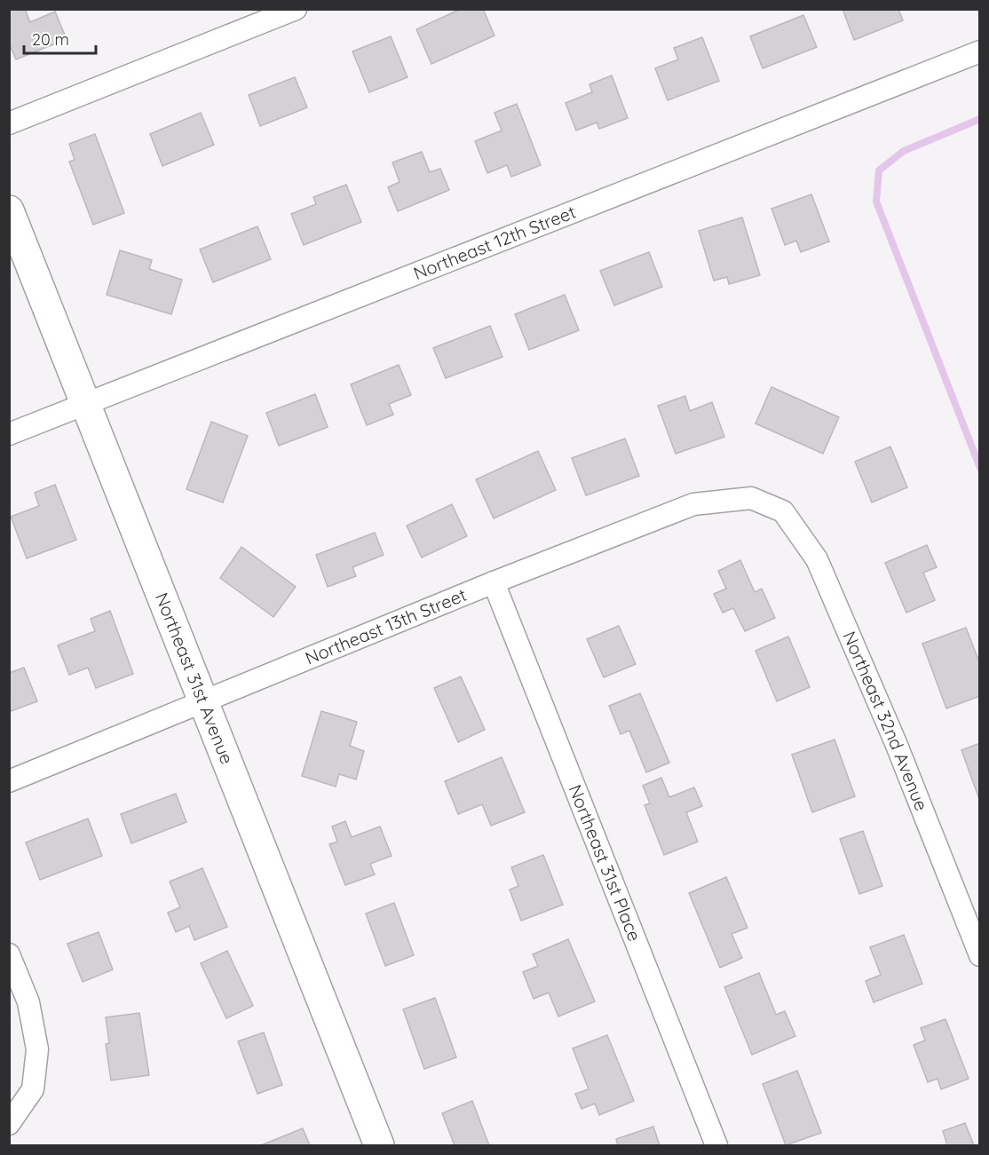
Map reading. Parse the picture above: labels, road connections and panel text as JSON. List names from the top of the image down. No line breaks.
{"streets":{"street":["Northeast 12th Street","Northeast 13th Street","Northeast 31st Avenue","Northeast 32nd Avenue","Northeast 31st Place"]},"crossings":[["Northeast 12th Street","Northeast 31st Avenue"],["Northeast 13th Street","Northeast 31st Avenue"],["Northeast 13th Street","Northeast 32nd Avenue"],["Northeast 13th Street","Northeast 31st Place"]],"scale_bar":"20 m"}
